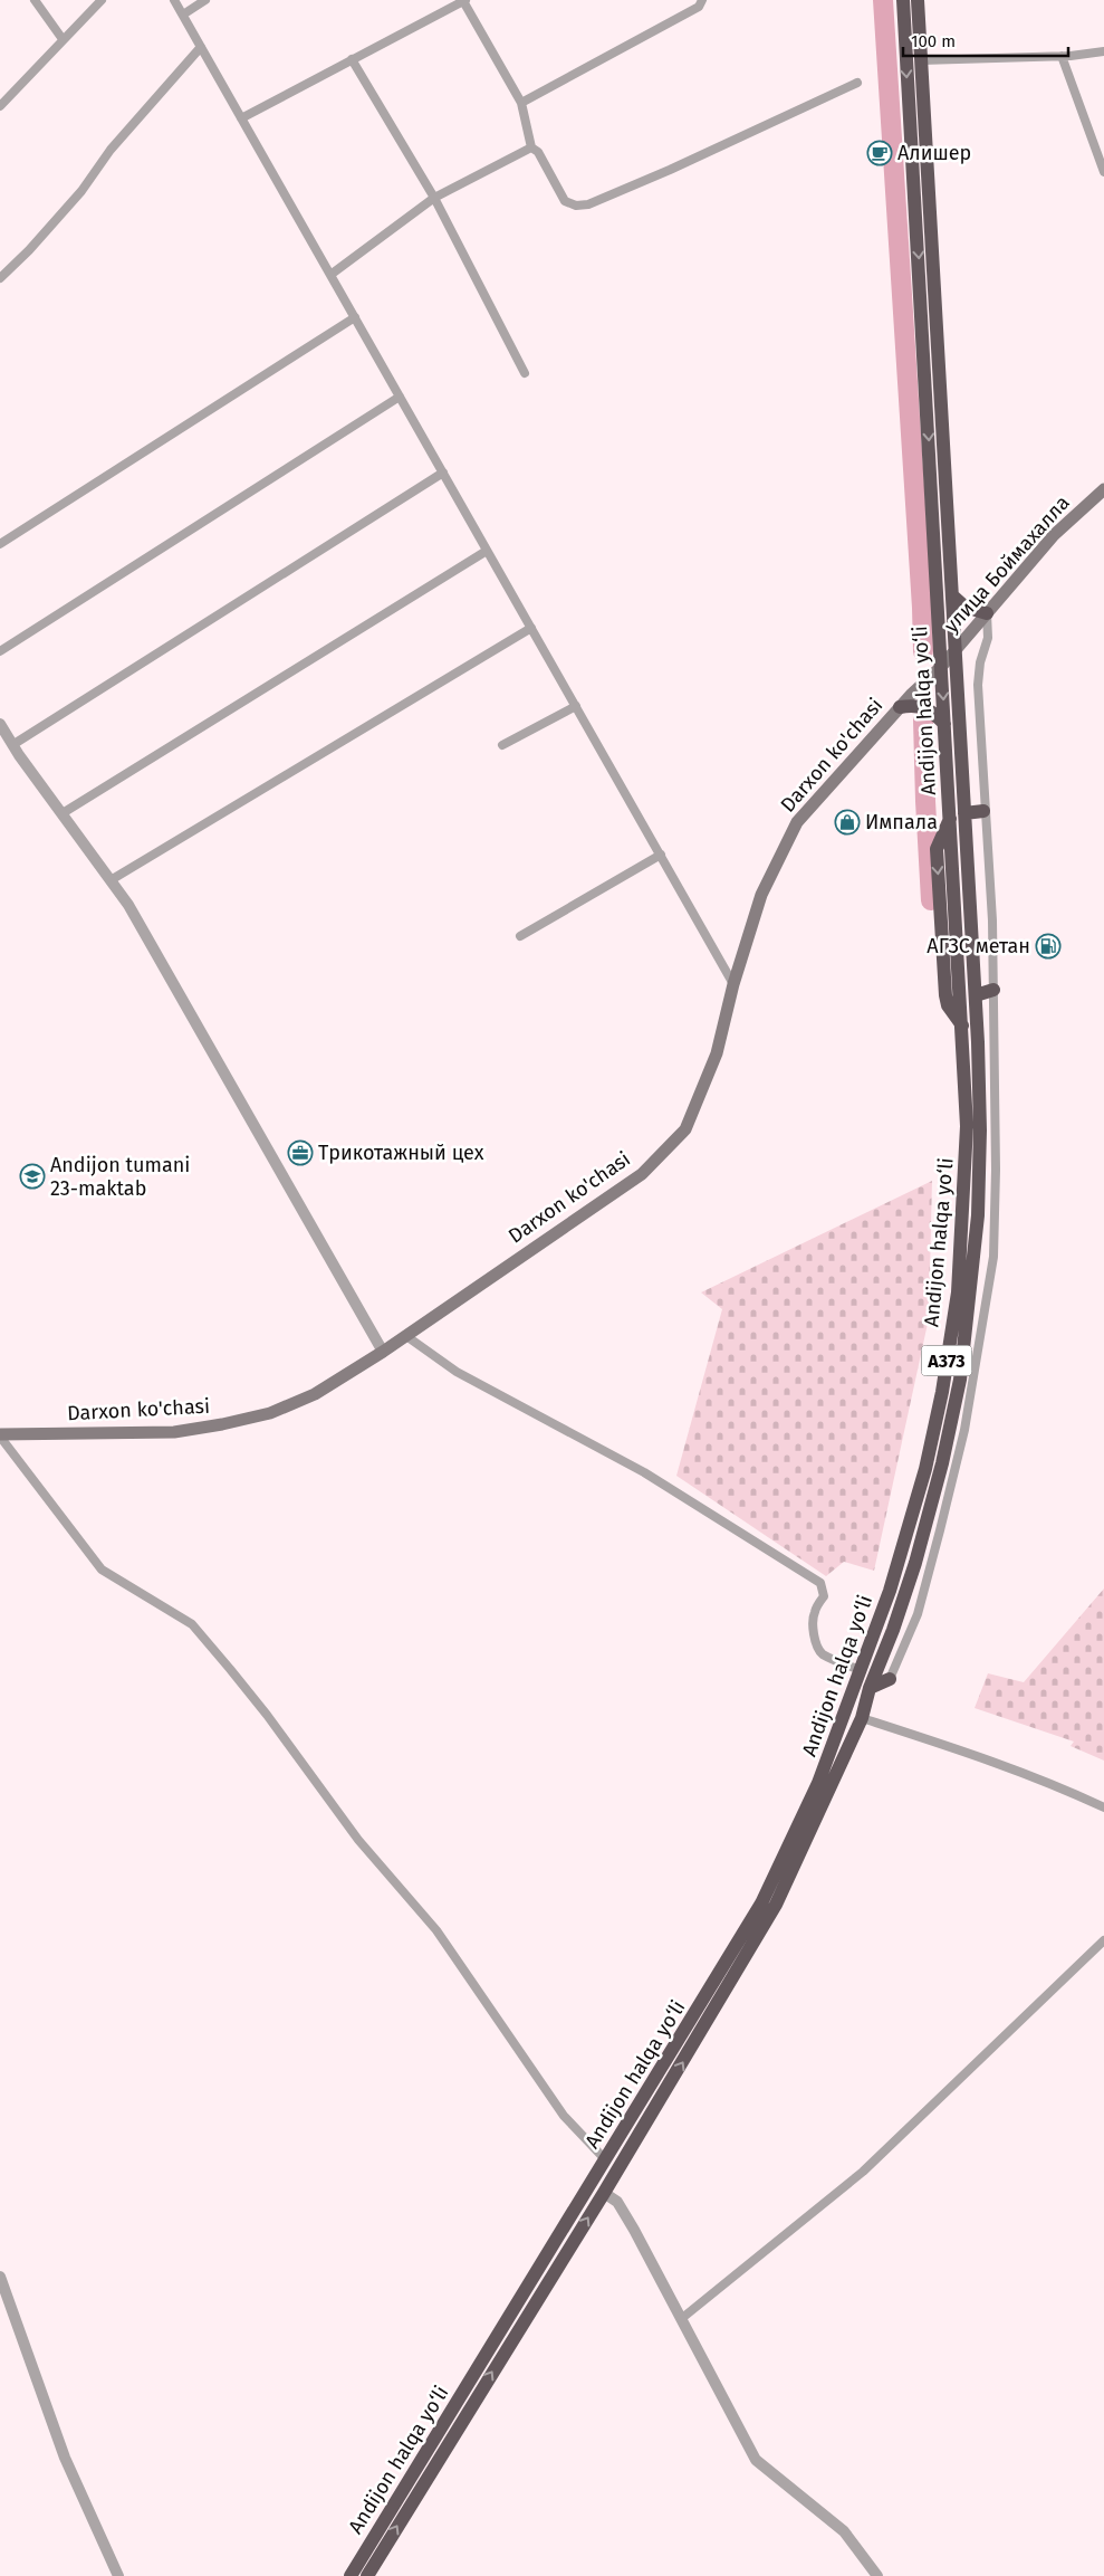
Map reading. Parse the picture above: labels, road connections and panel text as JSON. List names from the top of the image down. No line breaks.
{"streets":{"highway":["Andijon halqa yo‘li","A373"],"main road":["улица Боймахалла","Darxon ko'chasi"]},"crossings":[["улица Боймахалла","Andijon halqa yo‘li"],["улица Боймахалла","Darxon ko'chasi"],["Andijon halqa yo‘li","Darxon ko'chasi"]],"places":{"cafe":["Алишер"],"shop":["Импала"],"fuel station":["АГЗС метан"],"office":["Трикотажный цех"],"school or university":["Andijon tumani 23-maktab"]},"scale_bar":"100 m"}
